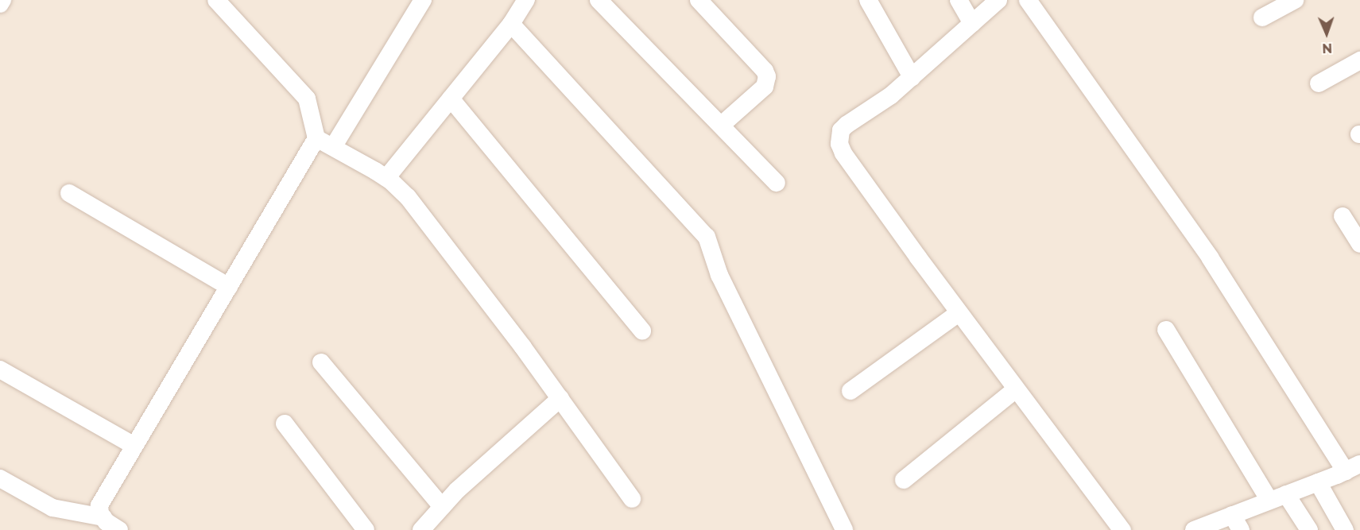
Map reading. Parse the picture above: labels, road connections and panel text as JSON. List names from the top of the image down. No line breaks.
{"north":"bottom"}
